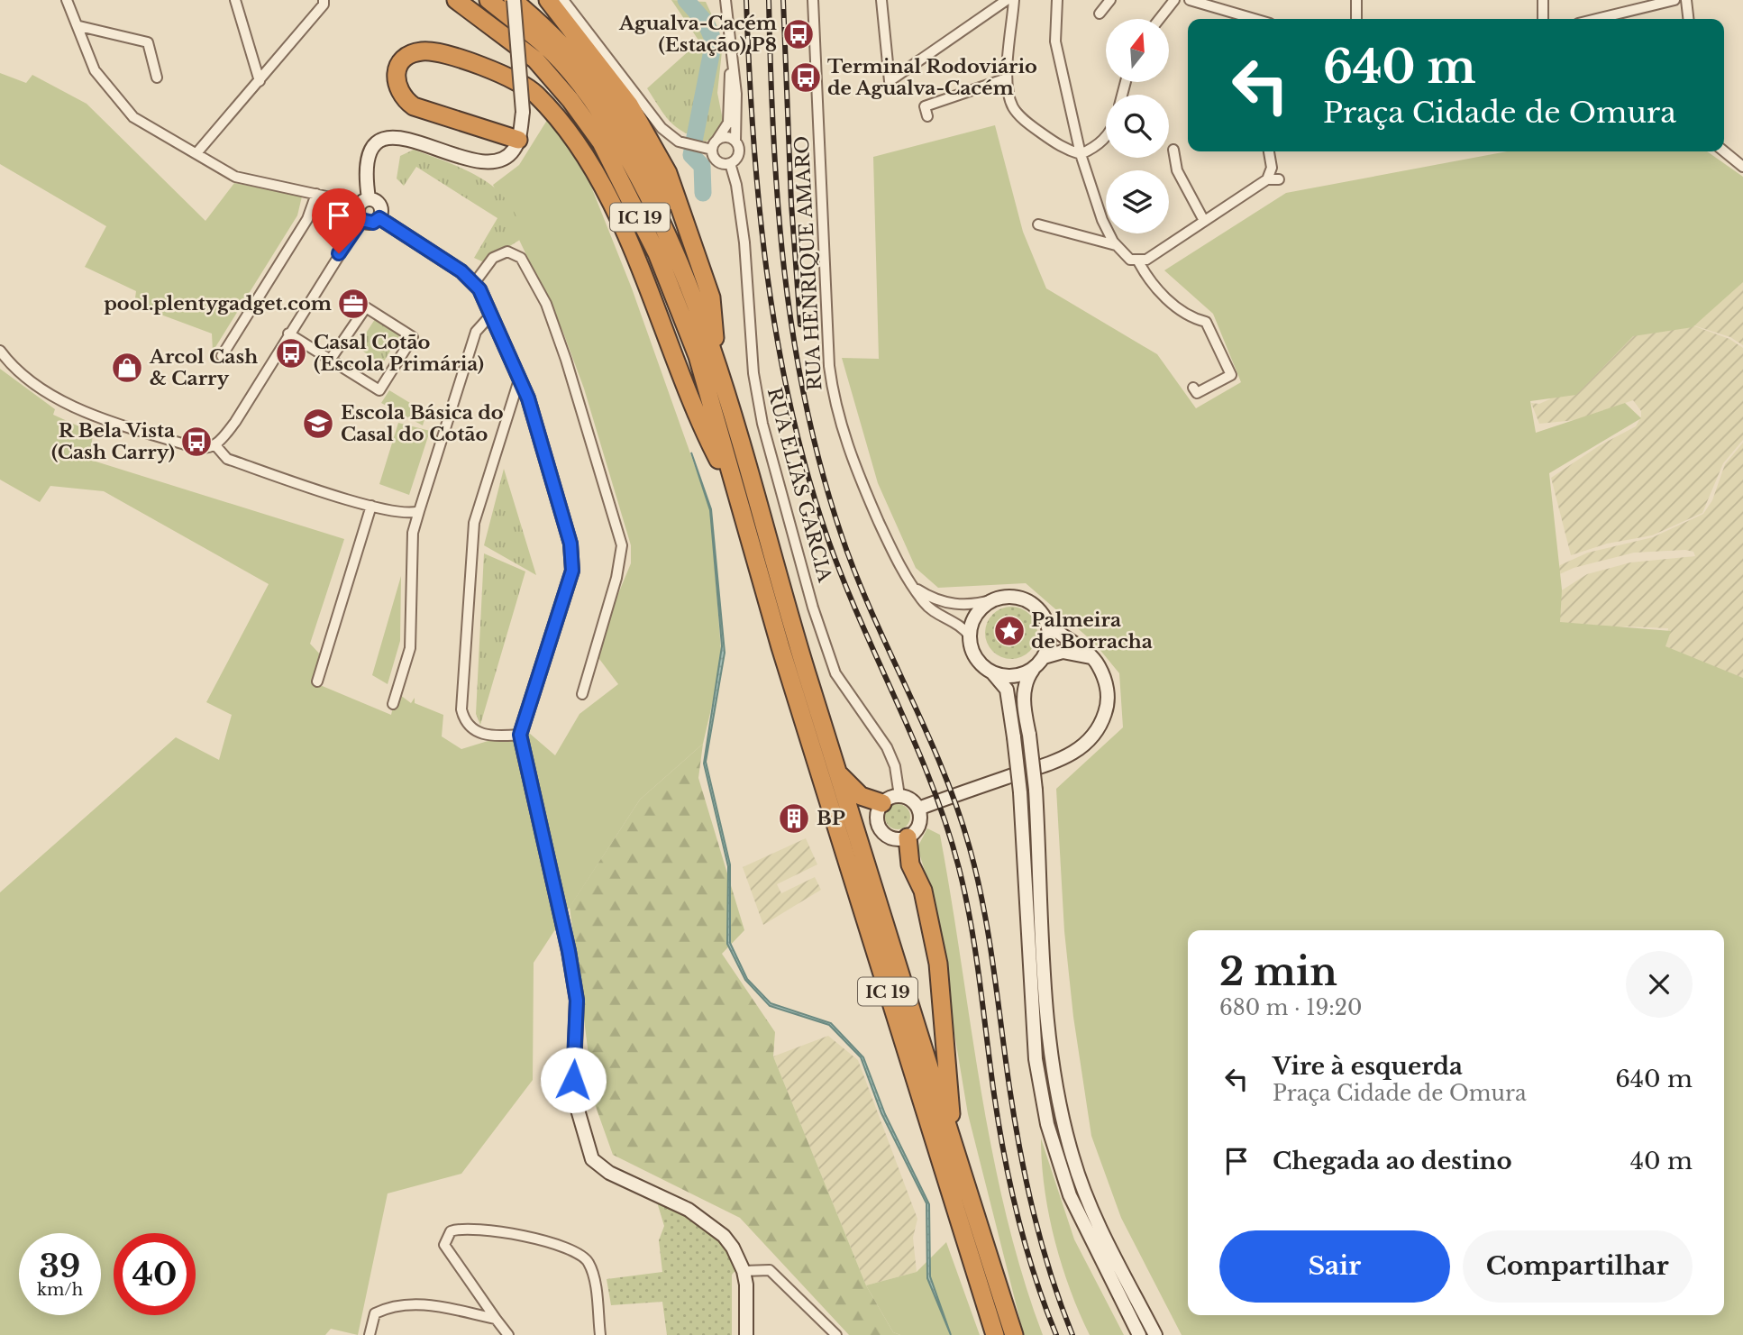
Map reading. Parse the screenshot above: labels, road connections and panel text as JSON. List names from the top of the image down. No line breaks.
{"streets":{"highway":["IC 19"],"street":["RUA HENRIQUE AMARO","RUA ELIAS GARCIA"]},"places":{"bus stop":["Agualva-Cacém (Estação) P8","Terminal Rodoviário de Agualva-Cacém","Casal Cotão (Escola Primária)","R Bela Vista (Cash Carry)"],"office":["pool.plentygadget.com"],"shop":["Arcol Cash & Carry"],"school or university":["Escola Básica do Casal do Cotão"],"place":["Palmeira de Borracha"],"building":["BP"]},"north":"top","page":{"turn":["640 m","Praça Cidade de Omura"],"heading":["2 min","680 m · 19:20"],"list":[{"name":"Vire à esquerda","note":"Praça Cidade de Omura","value":"640 m"},{"name":"Chegada ao destino","value":"40 m"}],"buttons":["Sair","Compartilhar"],"speed":"39 km/h","limit":"40"}}
